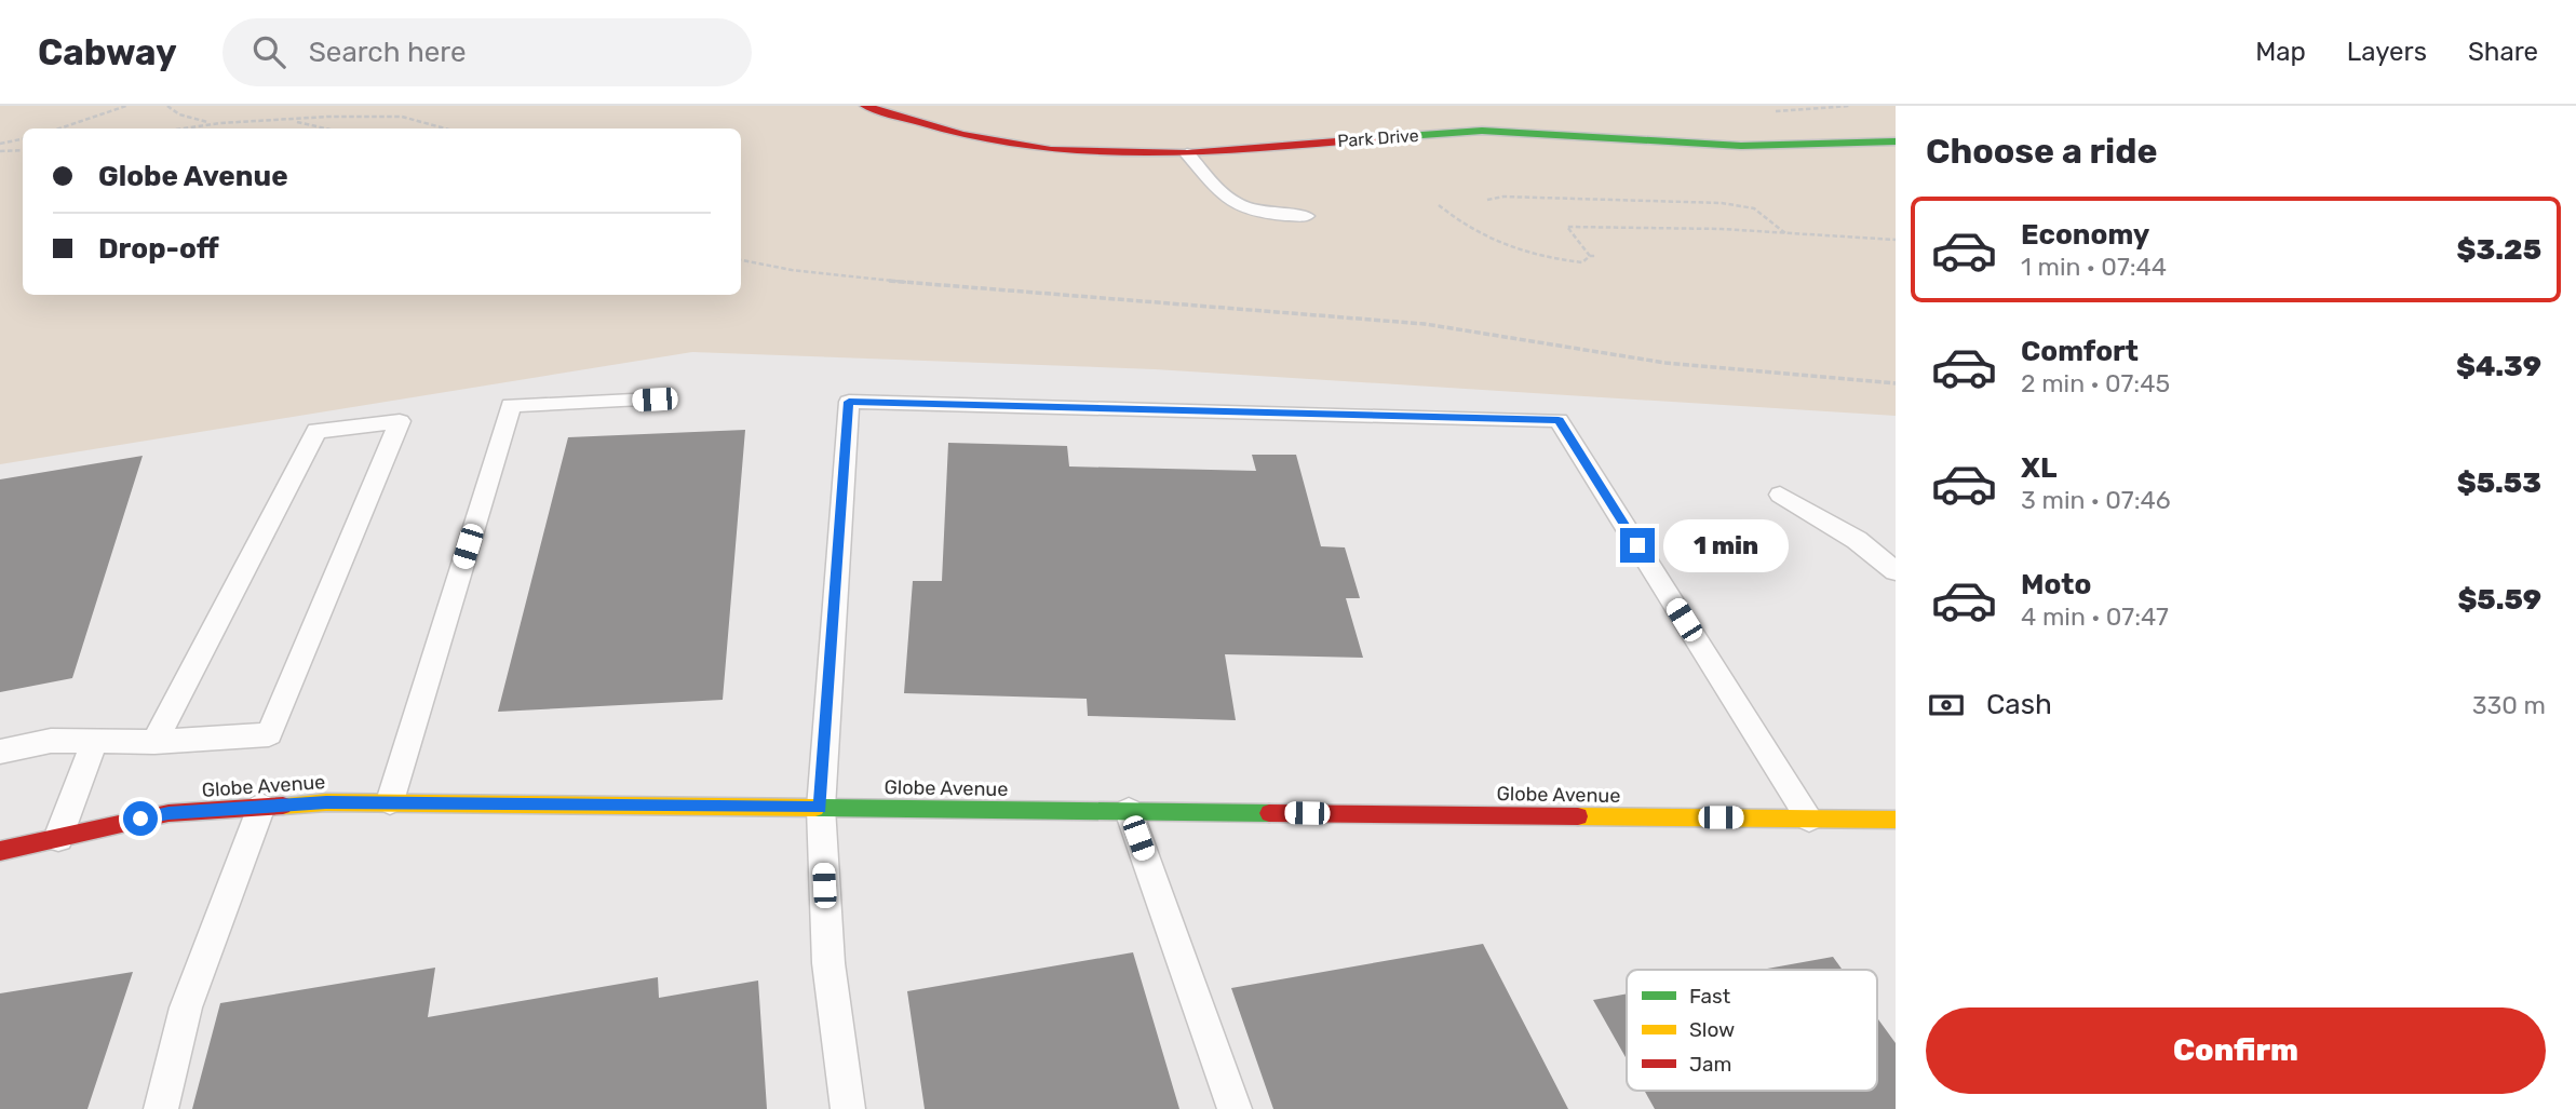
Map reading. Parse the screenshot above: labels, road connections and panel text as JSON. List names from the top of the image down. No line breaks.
{"streets":{"street":["Park Drive","Globe Avenue"]},"legend":["Fast","Slow","Jam"],"page":{"header":"Cabway","search":"Search here","nav":["Map","Layers","Share"],"heading":"Choose a ride","banner":["Globe Avenue","Drop-off"],"list":[{"name":"Economy","note":"1 min · 07:44","value":"$3.25"},{"name":"Comfort","note":"2 min · 07:45","value":"$4.39"},{"name":"XL","note":"3 min · 07:46","value":"$5.53"},{"name":"Moto","note":"4 min · 07:47","value":"$5.59"}],"bubble":"1 min","pay":["Cash","330 m"],"buttons":"Confirm"}}
